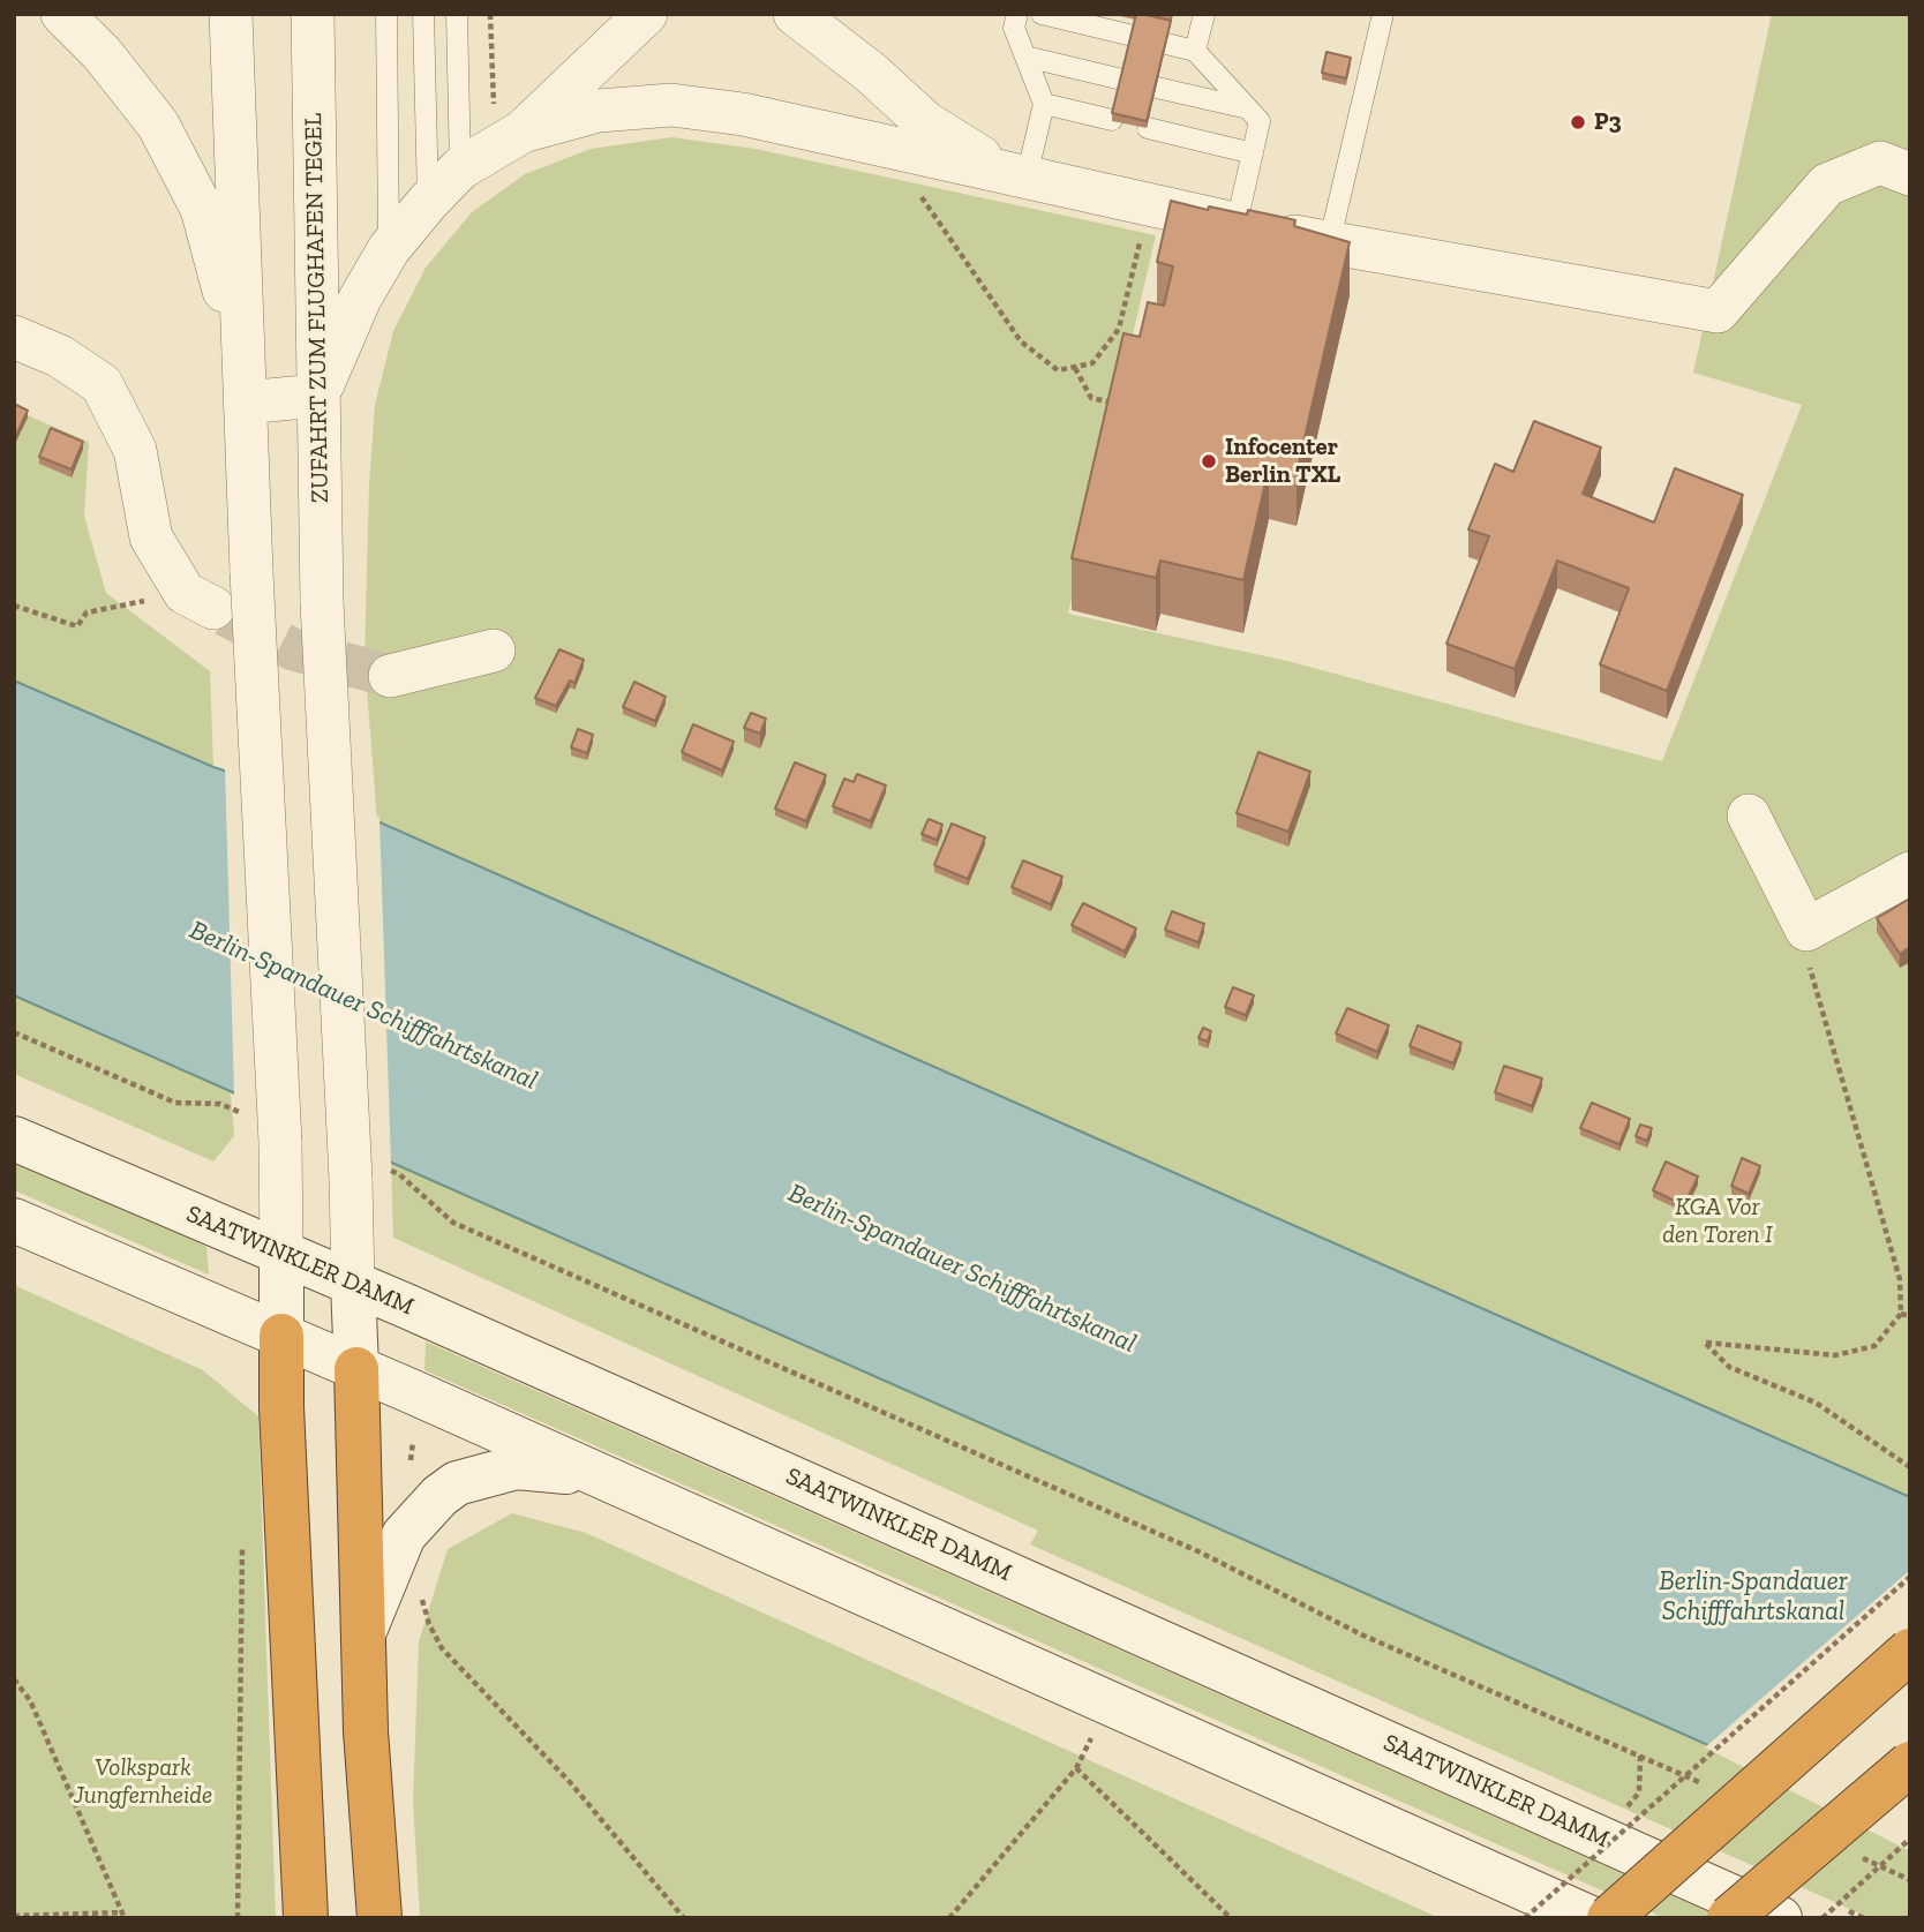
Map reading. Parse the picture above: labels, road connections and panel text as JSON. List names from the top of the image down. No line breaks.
{"streets":{"main road":["SAATWINKLER DAMM"],"street":["ZUFAHRT ZUM FLUGHAFEN TEGEL"]},"crossings":[["ZUFAHRT ZUM FLUGHAFEN TEGEL","SAATWINKLER DAMM"]],"water":["Berlin-Spandauer Schifffahrtskanal"],"parks":["KGA Vor den Toren I","Volkspark Jungfernheide"],"places":["P3","Infocenter Berlin TXL"]}
